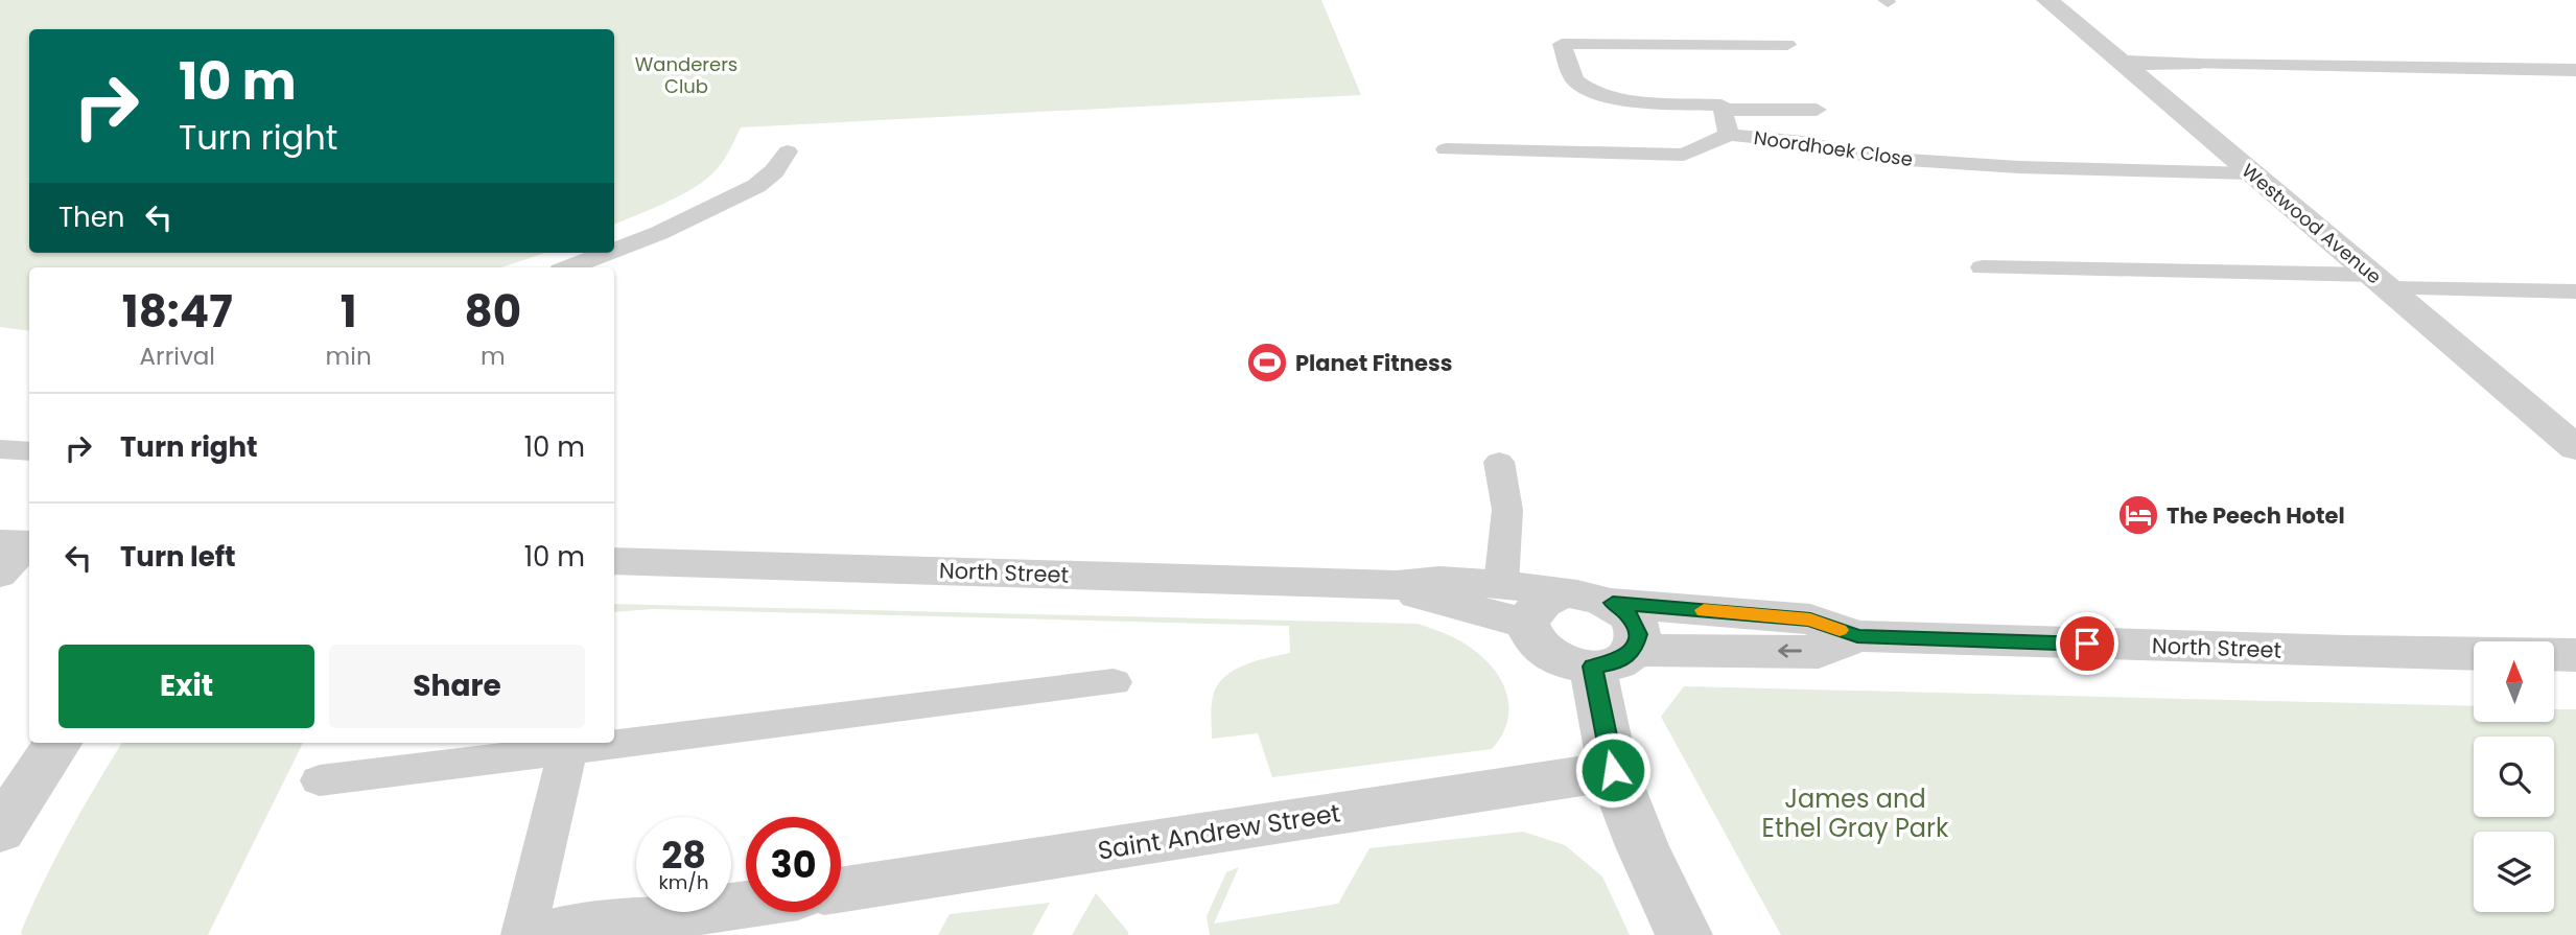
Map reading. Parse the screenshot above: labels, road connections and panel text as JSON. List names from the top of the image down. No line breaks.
{"streets":{"street":["Westwood Avenue","North Street","Saint Andrew Street"],"lane":["Noordhoek Close"]},"crossings":[["Noordhoek Close","Westwood Avenue"]],"parks":["Wanderers Club","James and Ethel Gray Park"],"places":{"sports":["Planet Fitness"],"hotel":["The Peech Hotel"]},"north":"top","page":{"turn":["10 m","Turn right"],"then":"Then","eta":["18:47","Arrival","1","min","80","m"],"list":[{"name":"Turn right","value":"10 m"},{"name":"Turn left","value":"10 m"}],"buttons":["Exit","Share"],"speed":"28 km/h","limit":"30"}}
